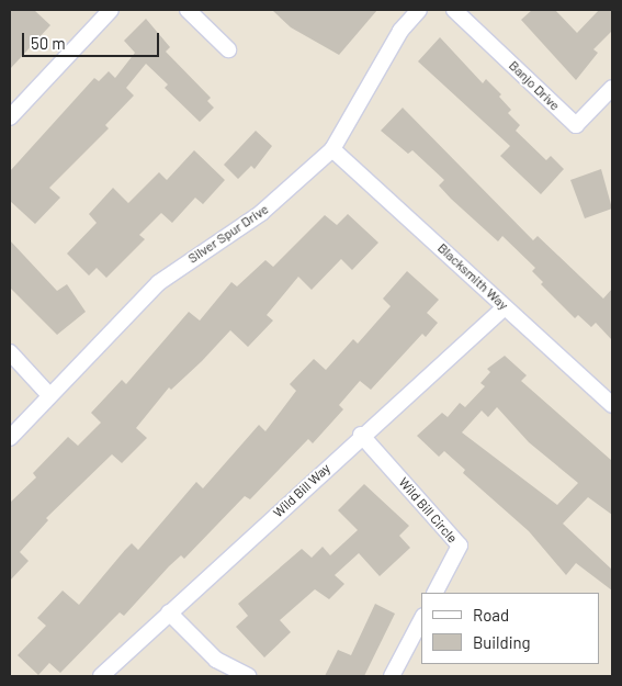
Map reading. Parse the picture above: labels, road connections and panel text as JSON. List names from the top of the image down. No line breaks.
{"streets":{"street":["Banjo Drive","Silver Spur Drive","Blacksmith Way","Wild Bill Way","Wild Bill Circle"]},"crossings":[["Silver Spur Drive","Blacksmith Way"],["Blacksmith Way","Wild Bill Way"],["Wild Bill Way","Wild Bill Circle"]],"legend":["Road","Building"],"scale_bar":"50 m"}
